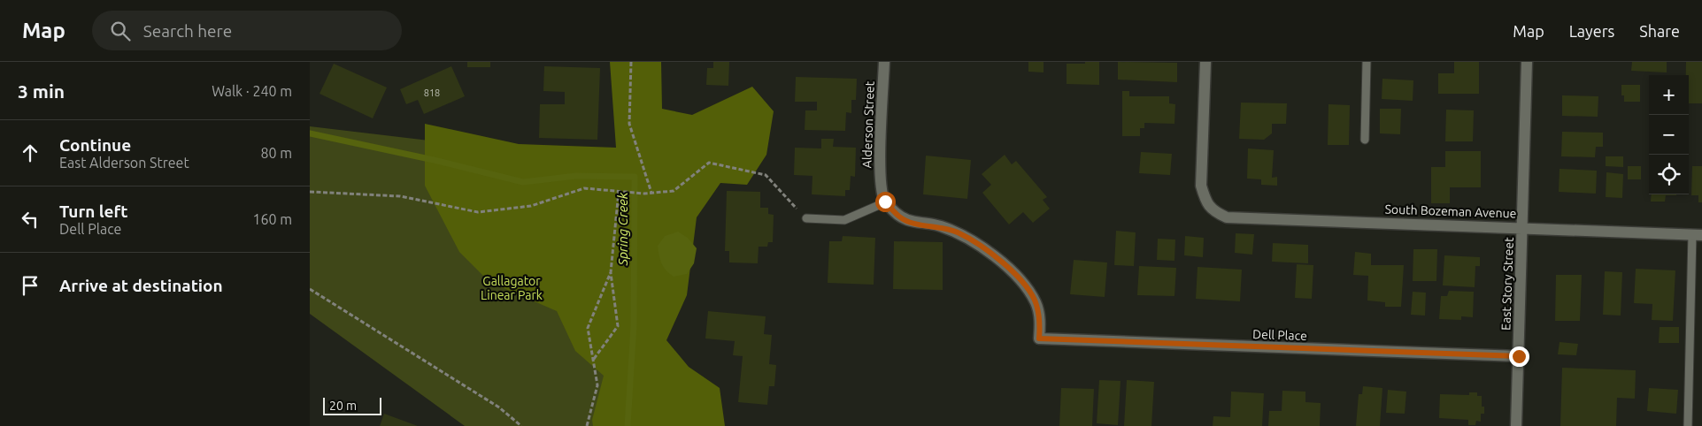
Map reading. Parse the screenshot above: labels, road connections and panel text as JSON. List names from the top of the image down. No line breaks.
{"streets":{"street":["Alderson Street","South Bozeman Avenue","East Story Street","Dell Place"]},"crossings":[["Alderson Street","Dell Place"],["South Bozeman Avenue","East Story Street"],["East Story Street","Dell Place"]],"water":["Spring Creek"],"parks":["Gallagator Linear Park"],"house_numbers":["818"],"scale_bar":"20 m","page":{"header":"Map","search":"Search here","nav":["Map","Layers","Share"],"heading":["3 min","Walk · 240 m"],"map_buttons":["+","−"],"list":[["Continue","East Alderson Street","80 m"],["Turn left","Dell Place","160 m"],"Arrive at destination"],"scale":"20 m"}}
